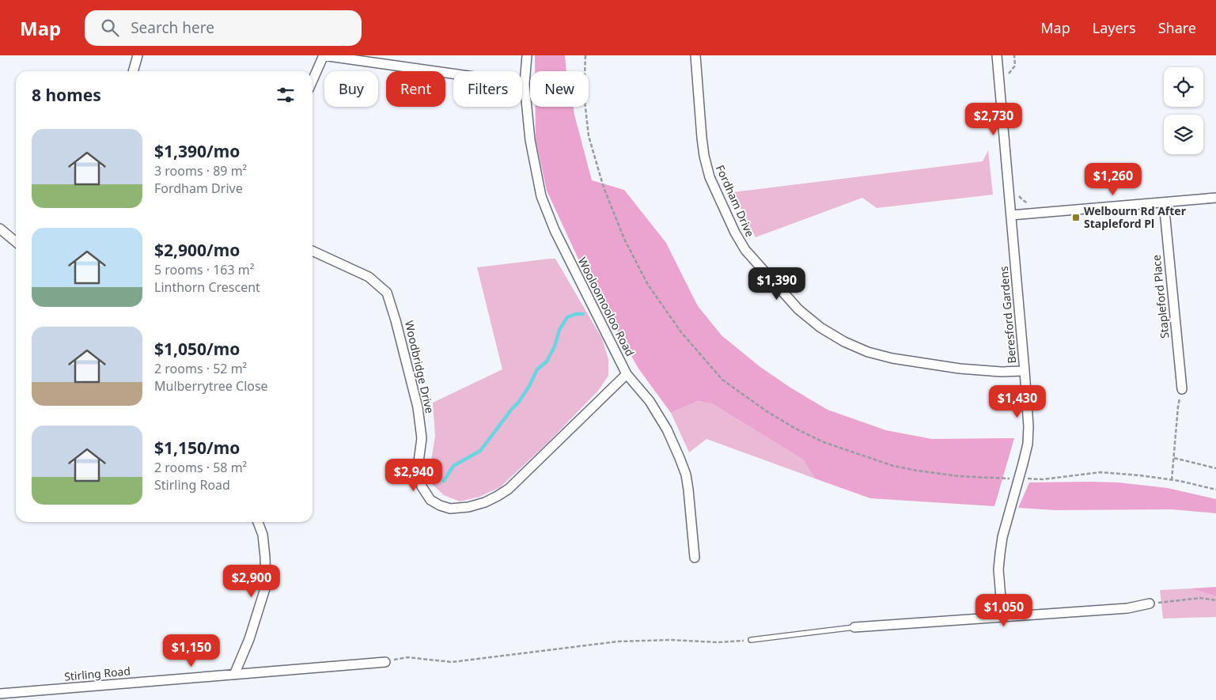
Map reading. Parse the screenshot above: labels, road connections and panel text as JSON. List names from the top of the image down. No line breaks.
{"streets":{"street":["Fordham Drive","Stapleford Place","Wooloomooloo Road","Beresford Gardens","Woodbridge Drive","Stirling Road"]},"crossings":[["Fordham Drive","Beresford Gardens"],["Wooloomooloo Road","Woodbridge Drive"]],"places":{"transit":["Welbourn Rd After Stapleford Pl"]},"page":{"header":"Map","search":"Search here","nav":["Map","Layers","Share"],"chip":["Buy","Rent","Filters","New"],"heading":"8 homes","price":["$2,730","$1,260","$1,390","$1,430","$2,940","$2,900","$1,050","$1,150"],"list":[{"name":"$1,390/mo","note":"3 rooms · 89 m² · Fordham Drive"},{"name":"$2,900/mo","note":"5 rooms · 163 m² · Linthorn Crescent"},{"name":"$1,050/mo","note":"2 rooms · 52 m² · Mulberrytree Close"},{"name":"$1,150/mo","note":"2 rooms · 58 m² · Stirling Road"}]}}
